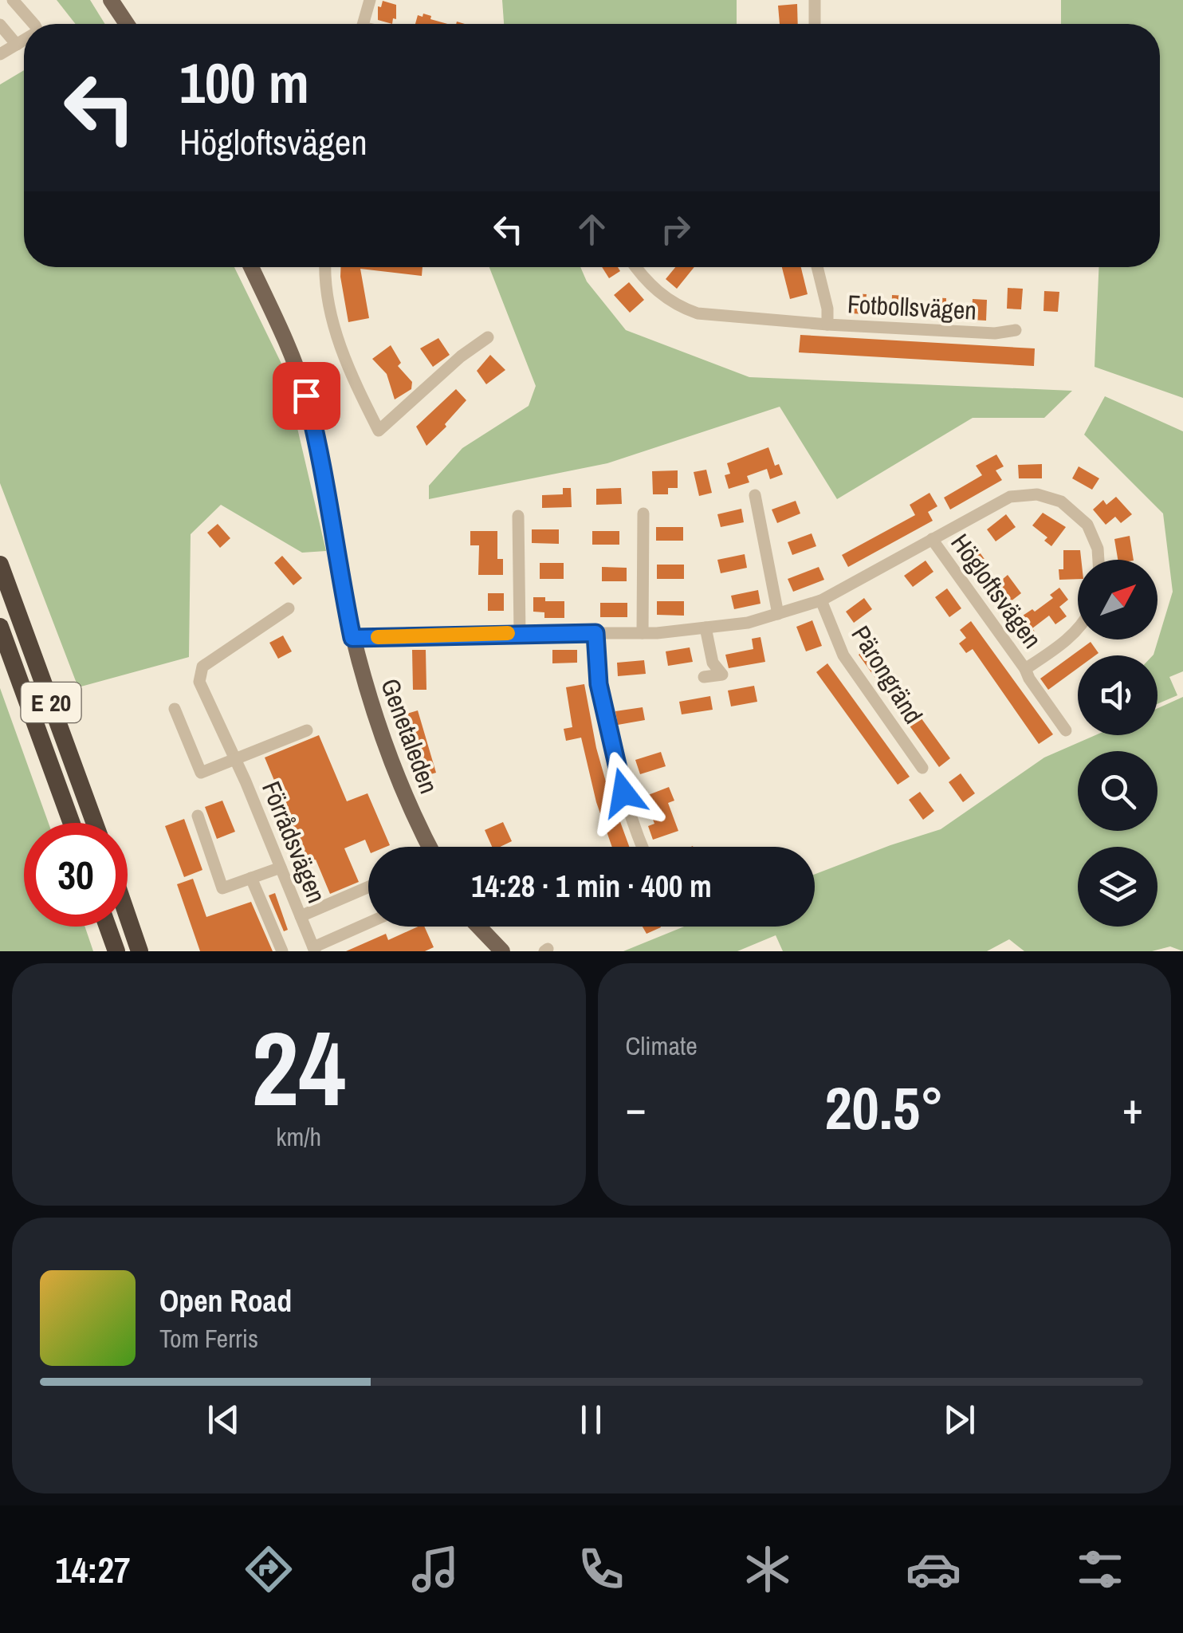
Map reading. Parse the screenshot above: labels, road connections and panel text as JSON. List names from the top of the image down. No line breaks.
{"streets":{"highway":["E 20"],"main road":["Genetaleden"],"street":["Fotbollsvägen","Högloftsvägen","Pärongränd","Förrådsvägen"]},"crossings":[["Högloftsvägen","Pärongränd"],["Högloftsvägen","Genetaleden"]],"north":"top right","page":{"turn":["100 m","Högloftsvägen"],"limit":"30","trip":"14:28 · 1 min · 400 m","tile":[["24","km/h"],"Climate"],"heat":["−","20.5°","+"],"song":["Open Road","Tom Ferris"],"tabs":"14:27"}}
